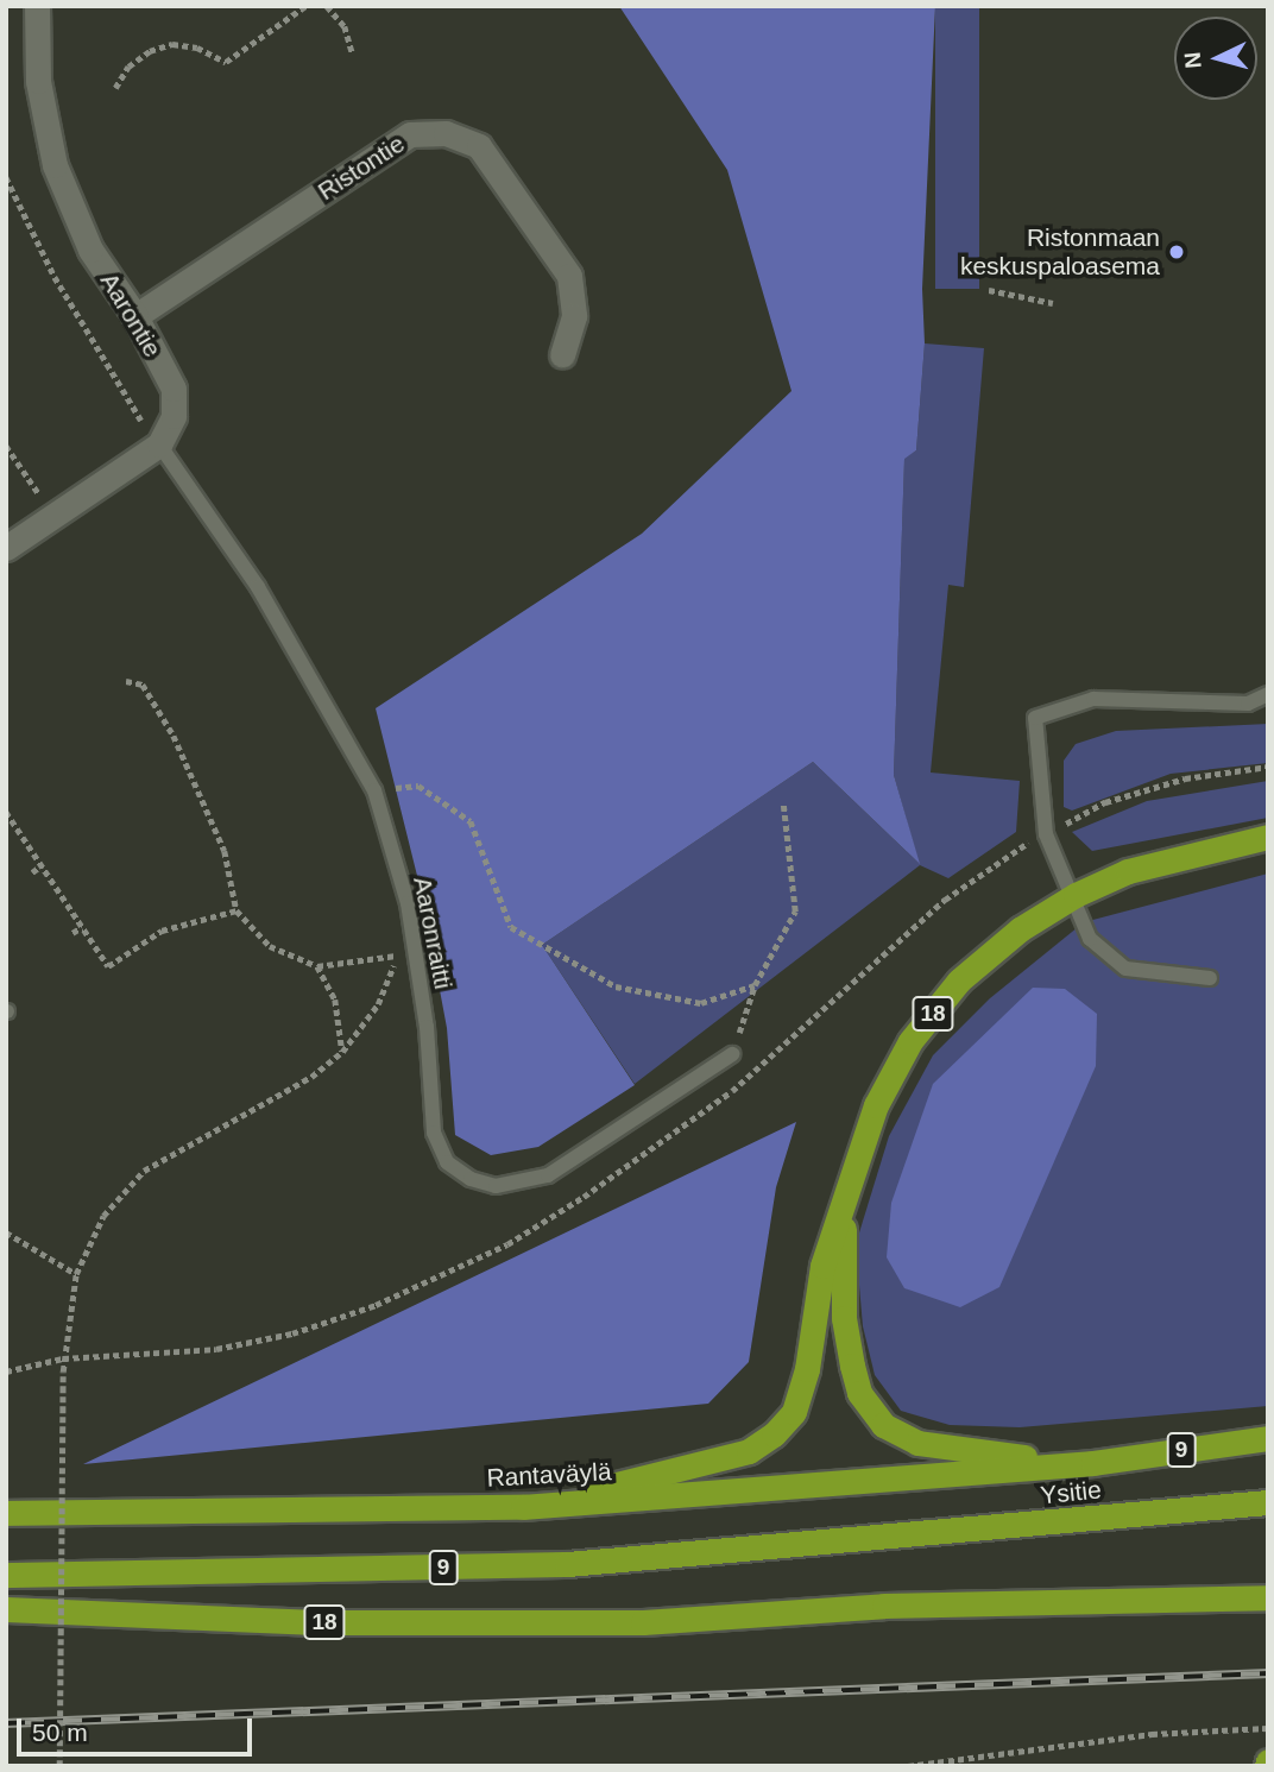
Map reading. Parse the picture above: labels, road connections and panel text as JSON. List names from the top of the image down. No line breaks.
{"streets":{"highway":["18","9","Rantaväylä","Ysitie"],"street":["Ristontie","Aarontie"],"lane":["Aaronraitti"]},"crossings":[["Ristontie","Aarontie"],["Aarontie","Aaronraitti"],["18","Rantaväylä"],["Rantaväylä","Ysitie"]],"places":["Ristonmaan keskuspaloasema"],"scale_bar":"50 m","north":"left"}
